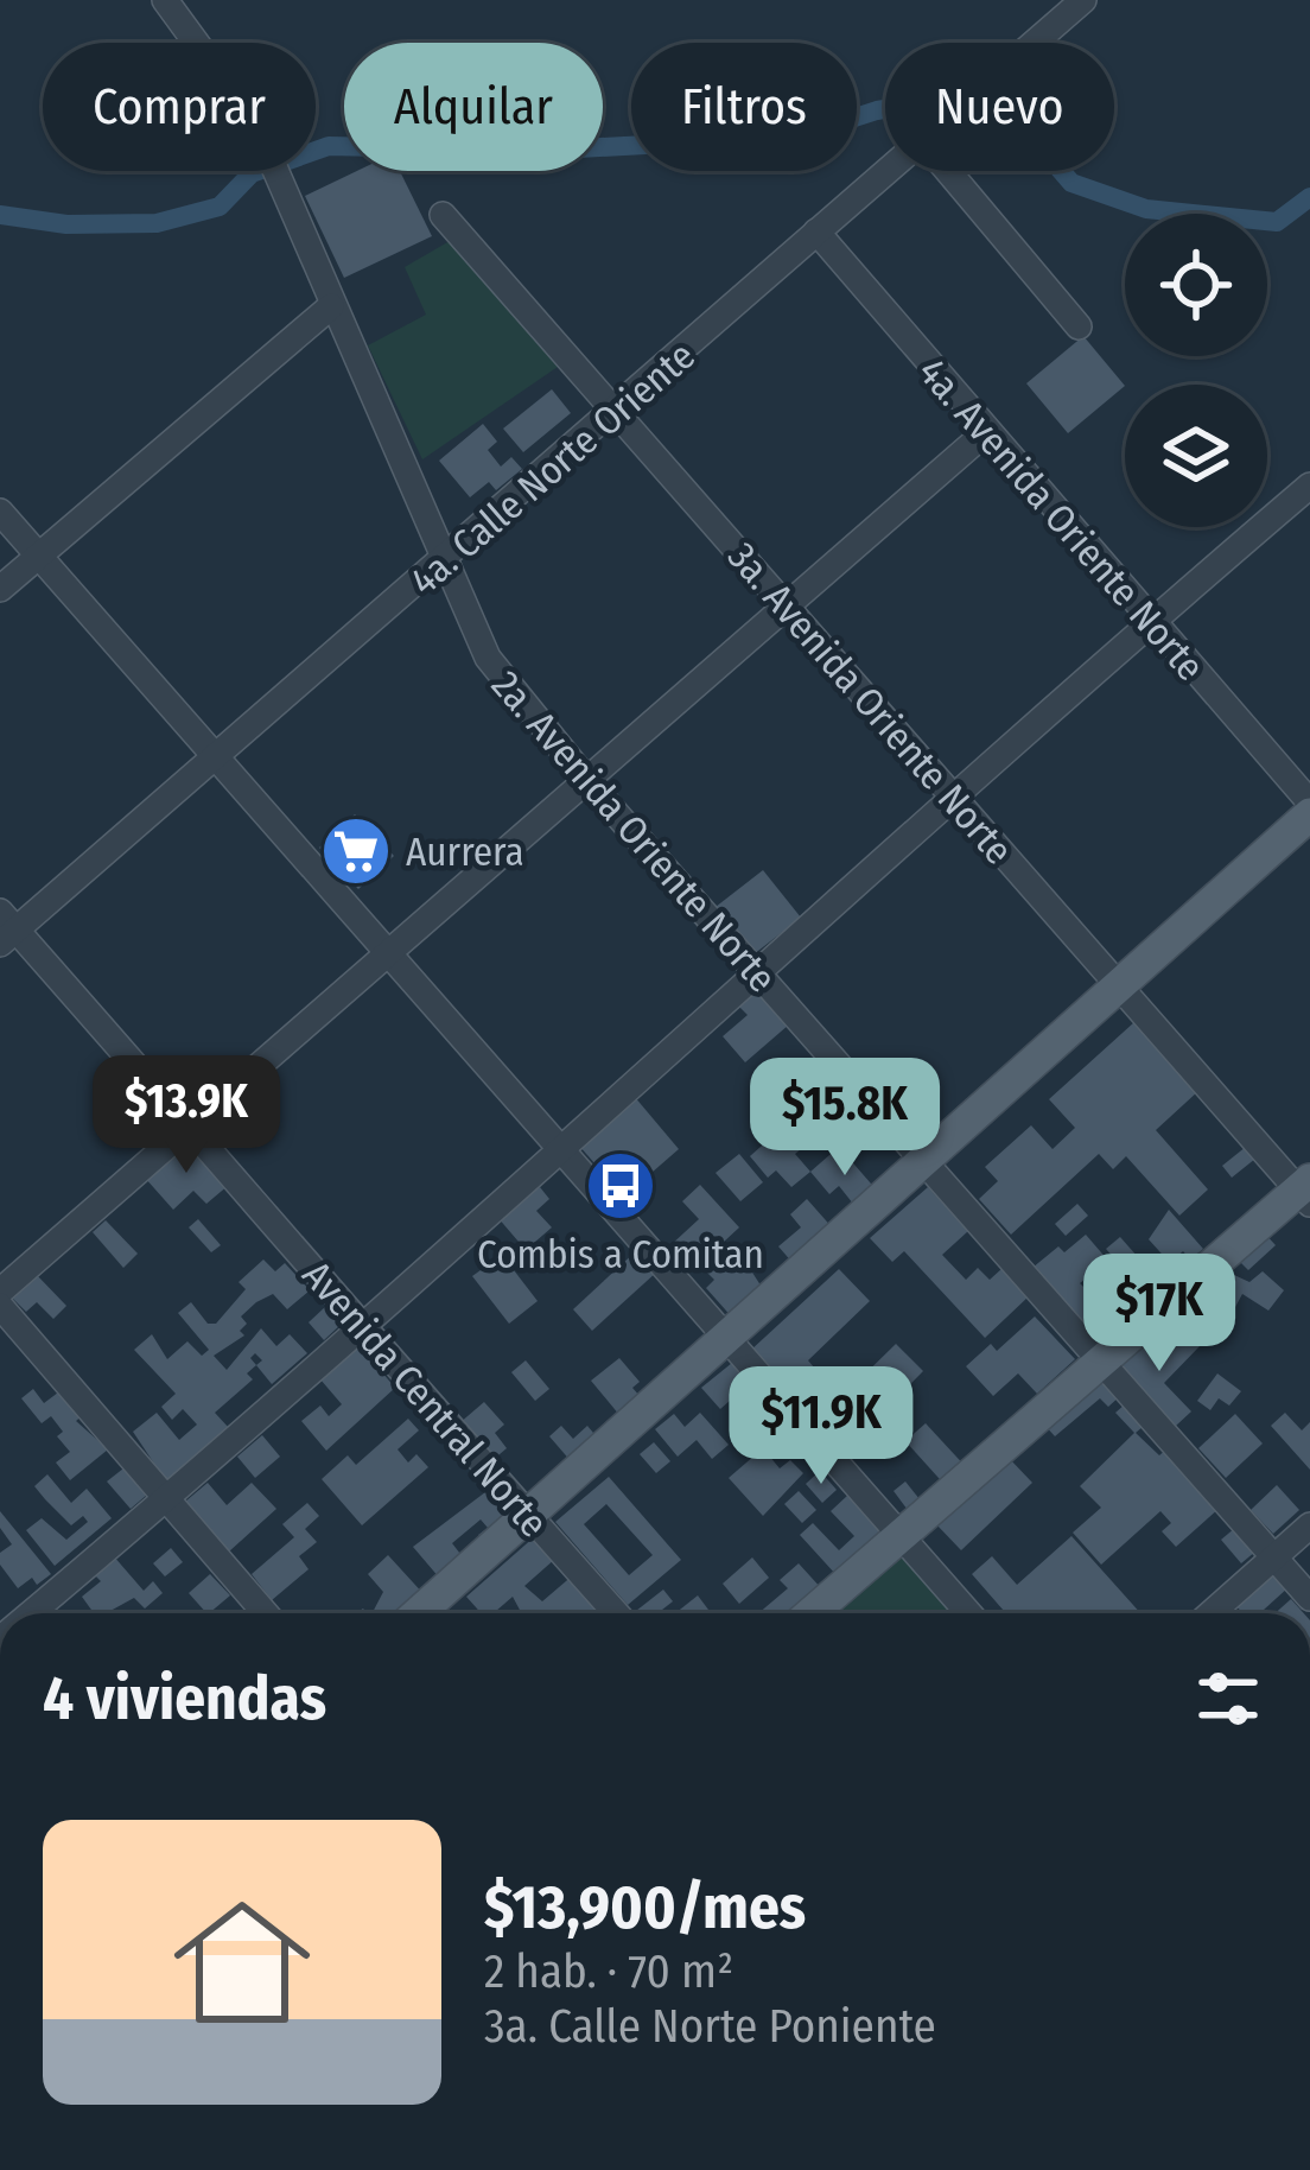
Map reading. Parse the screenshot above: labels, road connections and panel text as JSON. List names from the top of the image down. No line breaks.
{"streets":{"street":["4a. Calle Norte Oriente","4a. Avenida Oriente Norte","3a. Avenida Oriente Norte","2a. Avenida Oriente Norte","Avenida Central Norte"]},"crossings":[["4a. Calle Norte Oriente","4a. Avenida Oriente Norte"],["4a. Calle Norte Oriente","3a. Avenida Oriente Norte"],["4a. Calle Norte Oriente","2a. Avenida Oriente Norte"],["4a. Calle Norte Oriente","Avenida Central Norte"]],"places":{"supermarket":["Aurrera"],"bus stop":["Combis a Comitan"]},"page":{"chip":["Comprar","Alquilar","Filtros","Nuevo"],"price":["$13.9K","$15.8K","$17K","$11.9K"],"heading":"4 viviendas","list":[{"name":"$13,900/mes","note":"2 hab. · 70 m² · 3a. Calle Norte Poniente"}]}}
